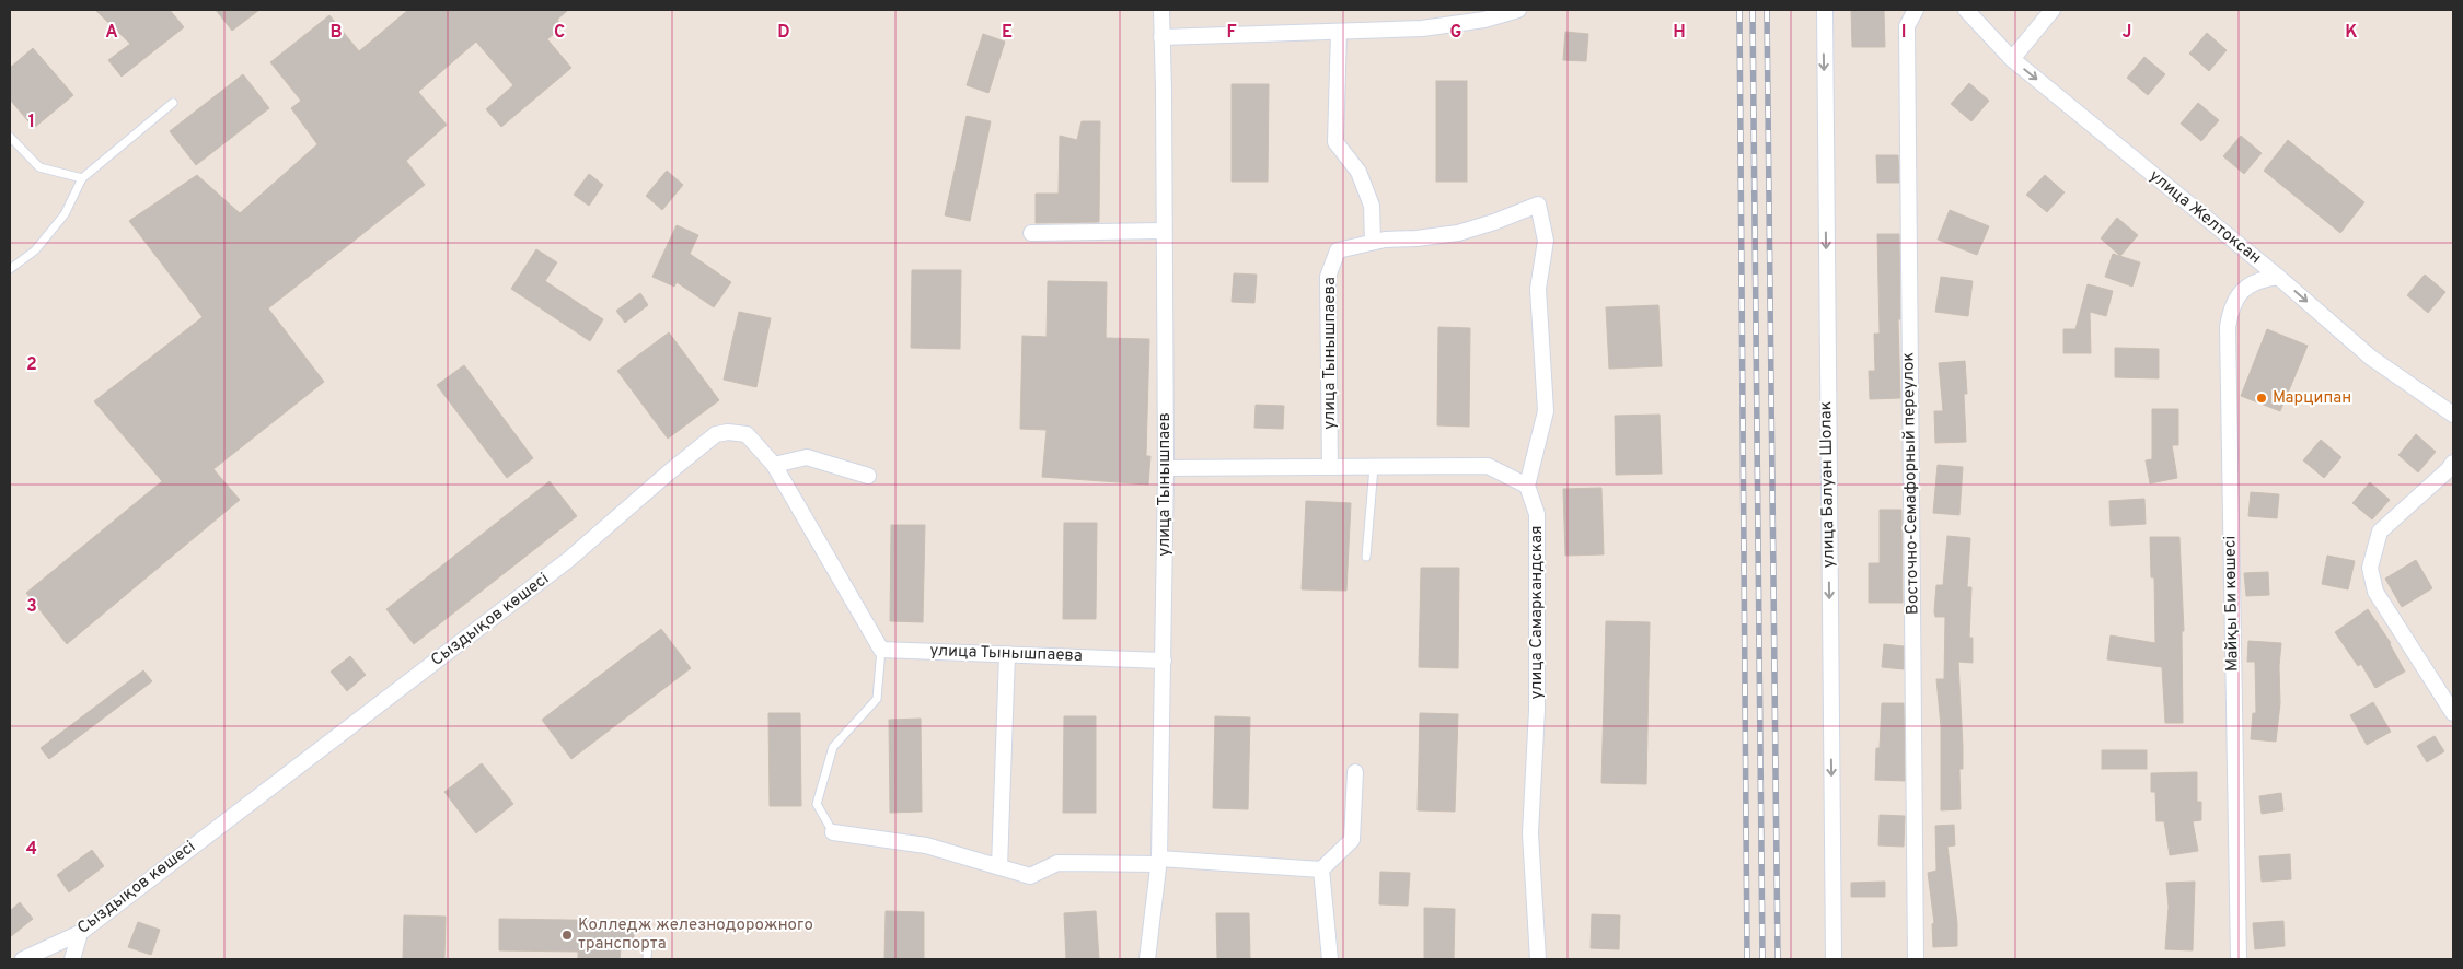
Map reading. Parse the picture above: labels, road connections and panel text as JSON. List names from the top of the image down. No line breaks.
{"streets":{"street":["улица Желтоксан","улица Тынышпаева","Восточно-Семафорный переулок","улица Тынышпаев","улица Балуан Шолак","Майқы Би көшесі","улица Самаркандская","Сыздықов көшесі"]},"crossings":[["улица Желтоксан","Майқы Би көшесі"],["улица Тынышпаева","улица Тынышпаев"],["улица Тынышпаева","улица Самаркандская"],["улица Тынышпаева","Сыздықов көшесі"]],"one_way":["улица Желтоксан","улица Балуан Шолак"],"places":["Марципан","Колледж железнодорожного транспорта"],"grid":{"columns":["A","B","C","D","E","F","G","H","I","J","K"],"rows":["1","2","3","4"]}}
